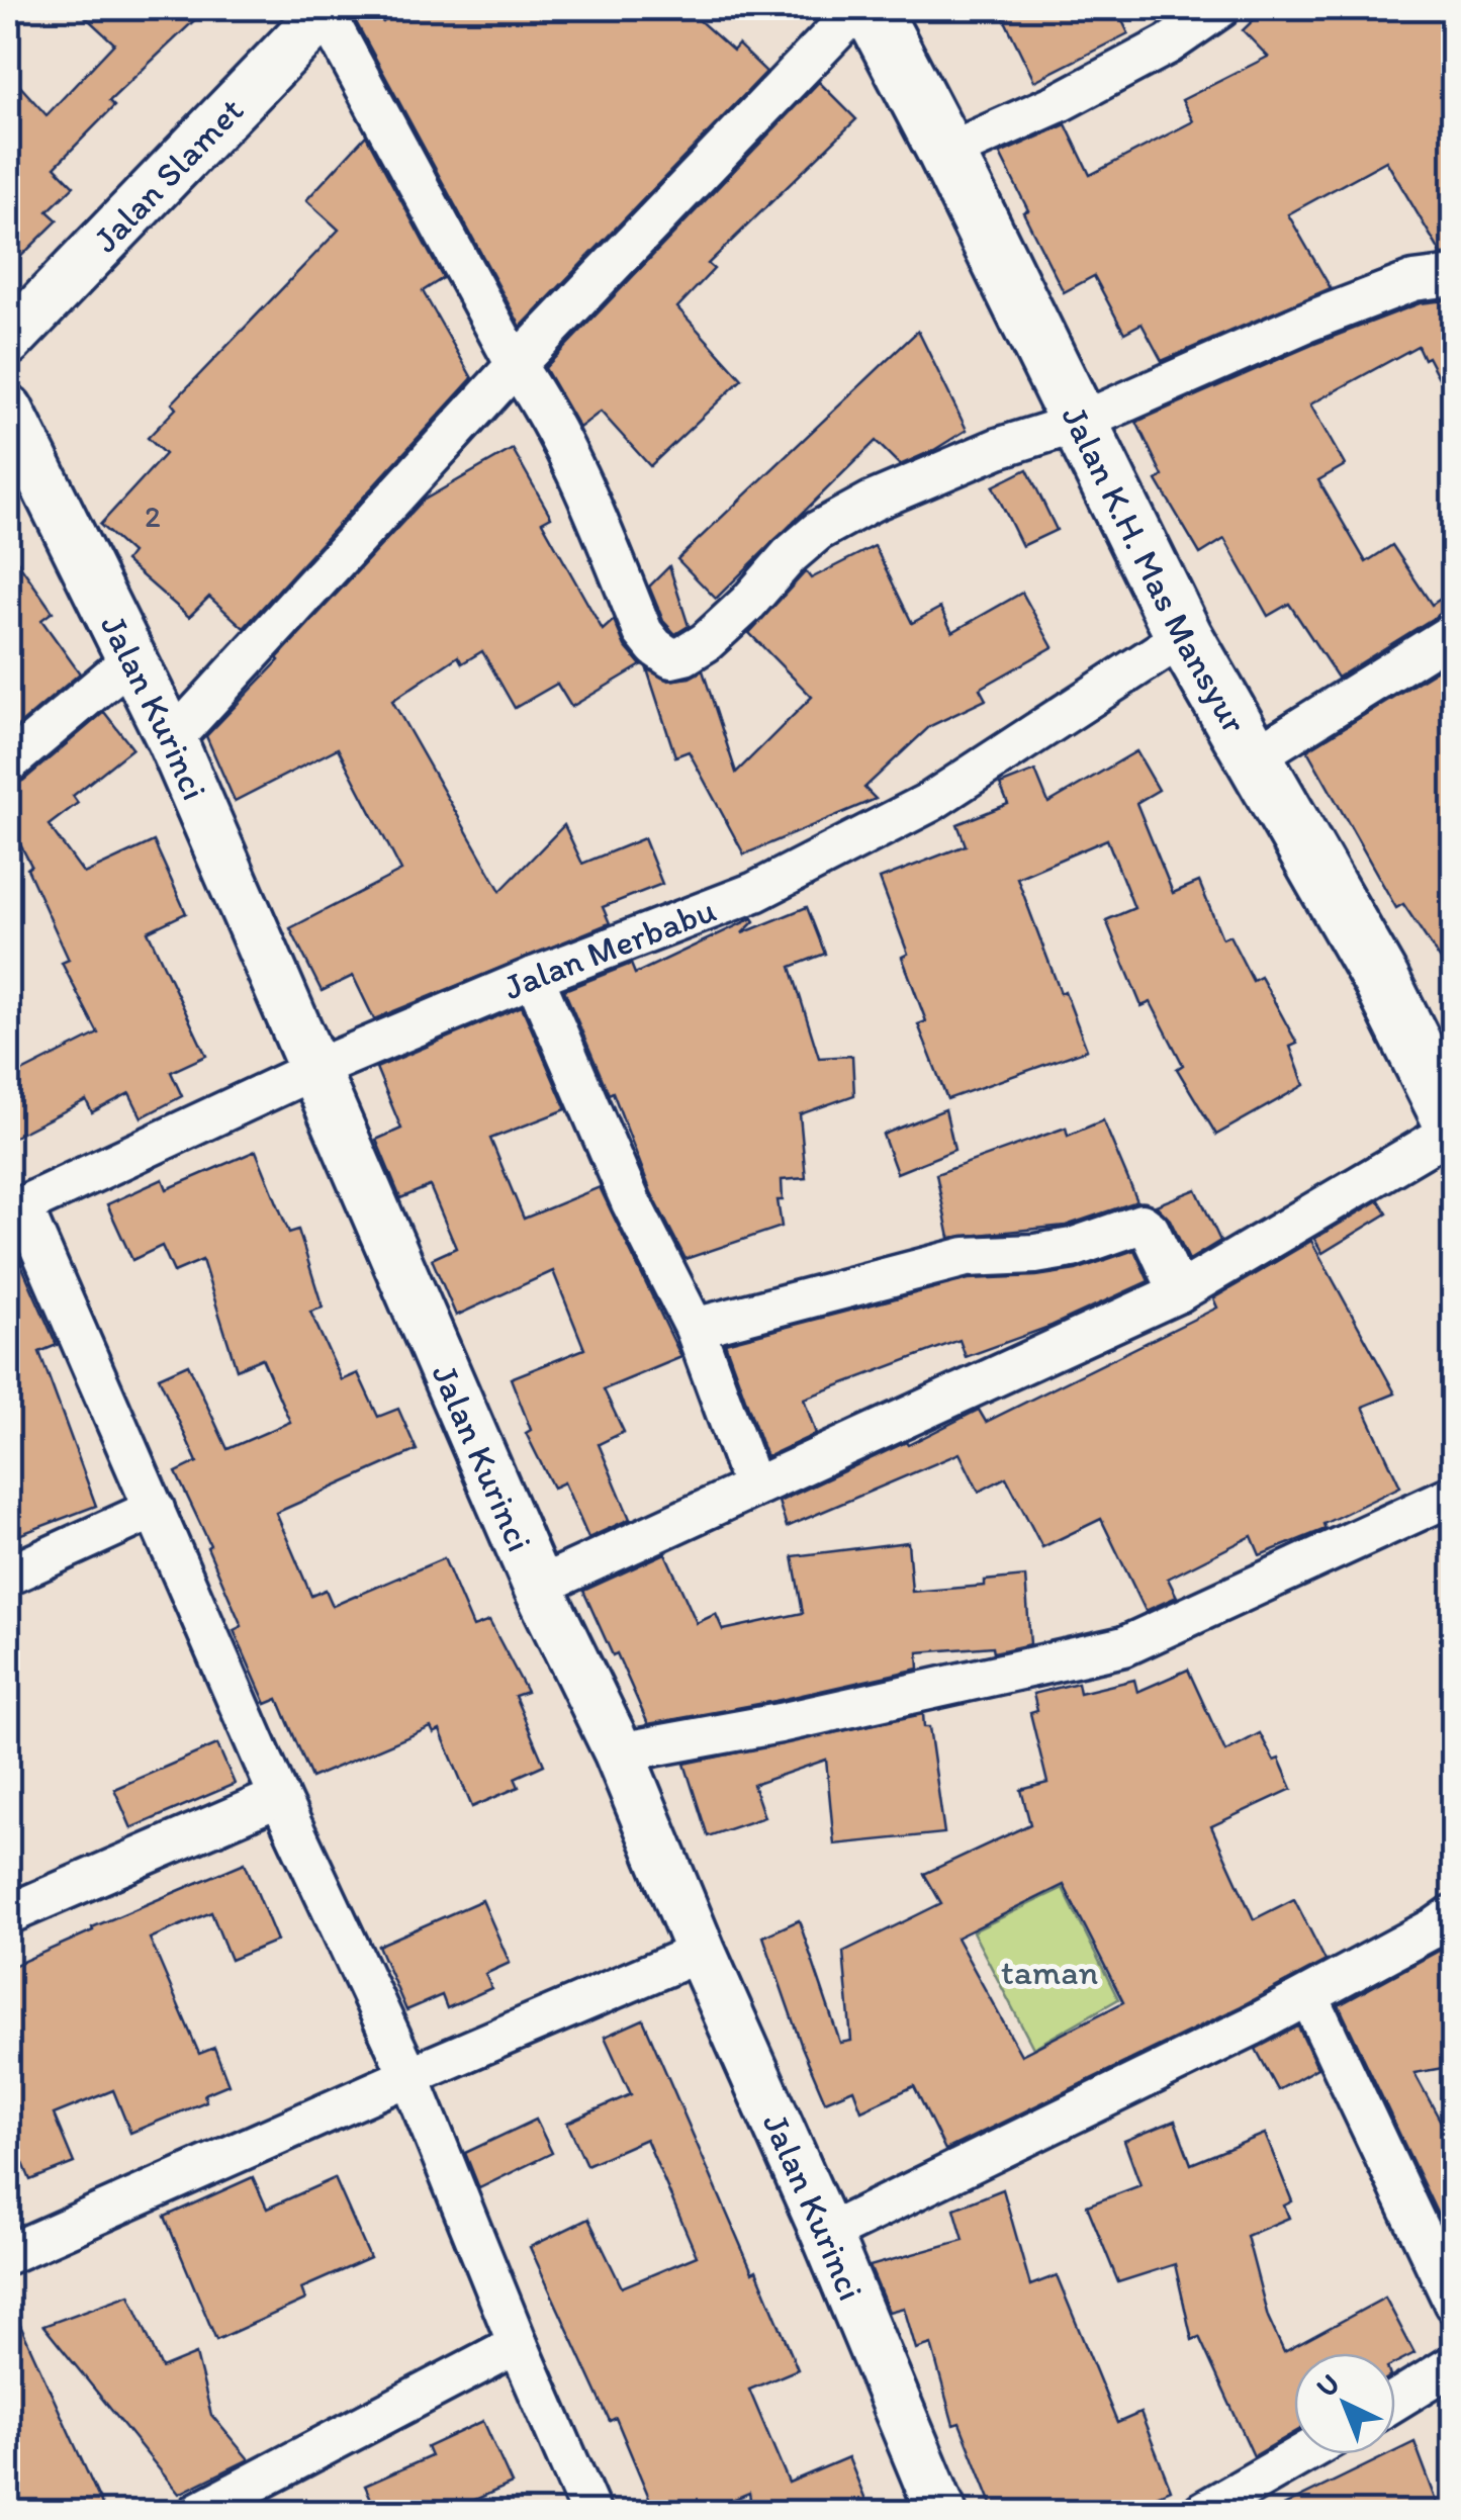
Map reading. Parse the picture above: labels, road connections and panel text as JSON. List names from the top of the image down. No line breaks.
{"streets":{"highway":["Jalan K.H. Mas Mansyur"],"street":["Jalan Slamet","Jalan Kurinci","Jalan Merbabu"]},"crossings":[["Jalan K.H. Mas Mansyur","Jalan Merbabu"],["Jalan Kurinci","Jalan Merbabu"]],"parks":["taman"],"house_numbers":["2"],"north":"top left"}
